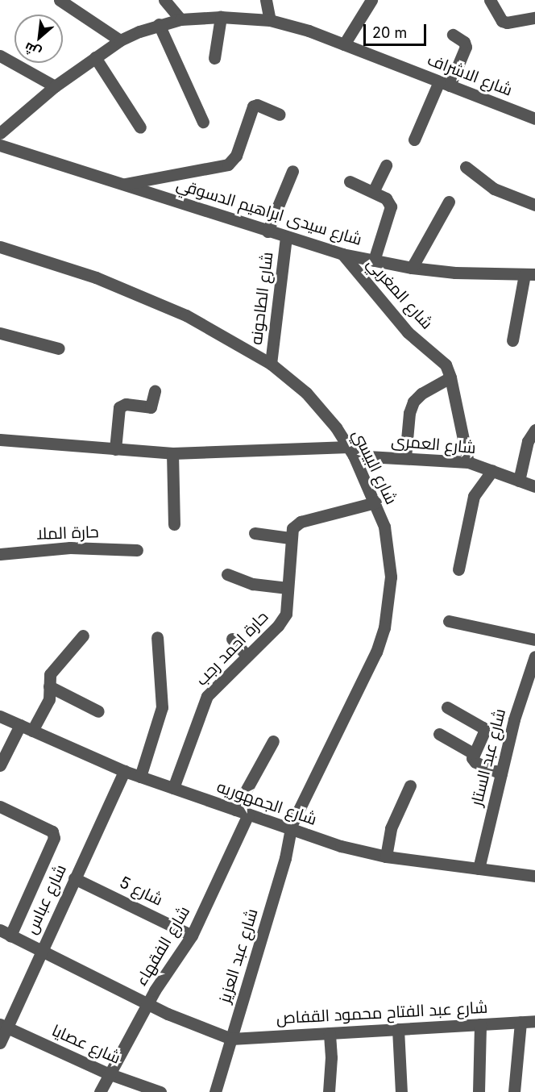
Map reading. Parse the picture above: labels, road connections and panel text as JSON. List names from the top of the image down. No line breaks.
{"streets":{"street":["شارع الاشراف","شارع سيدى ابراهيم الدسوقي","شارع المغربي","شارع الطاحونه","شارع العمرى","شارع البيسي","حارة الملا","حارة احمد رجب","شارع عبد الستار","شارع الجمهوريه","شارع 5","شارع عباس","شارع الفقهاء","شارع عبد العزيز","شارع عبد الفتاح محمود القفاص","شارع عصايا"]},"crossings":[["شارع سيدى ابراهيم الدسوقي","شارع المغربي"],["شارع سيدى ابراهيم الدسوقي","شارع الطاحونه"],["شارع المغربي","شارع العمرى"],["شارع الطاحونه","شارع البيسي"],["شارع العمرى","شارع البيسي"],["شارع البيسي","شارع الجمهوريه"],["شارع البيسي","شارع عبد العزيز"],["حارة احمد رجب","شارع الجمهوريه"],["شارع عبد الستار","شارع الجمهوريه"],["شارع الجمهوريه","شارع عباس"],["شارع الجمهوريه","شارع الفقهاء"],["شارع الجمهوريه","شارع عبد العزيز"],["شارع 5","شارع عباس"],["شارع 5","شارع الفقهاء"],["شارع عباس","شارع عصايا"],["شارع الفقهاء","شارع عصايا"],["شارع عبد العزيز","شارع عبد الفتاح محمود القفاص"]],"scale_bar":"20 m","north":"bottom left"}
